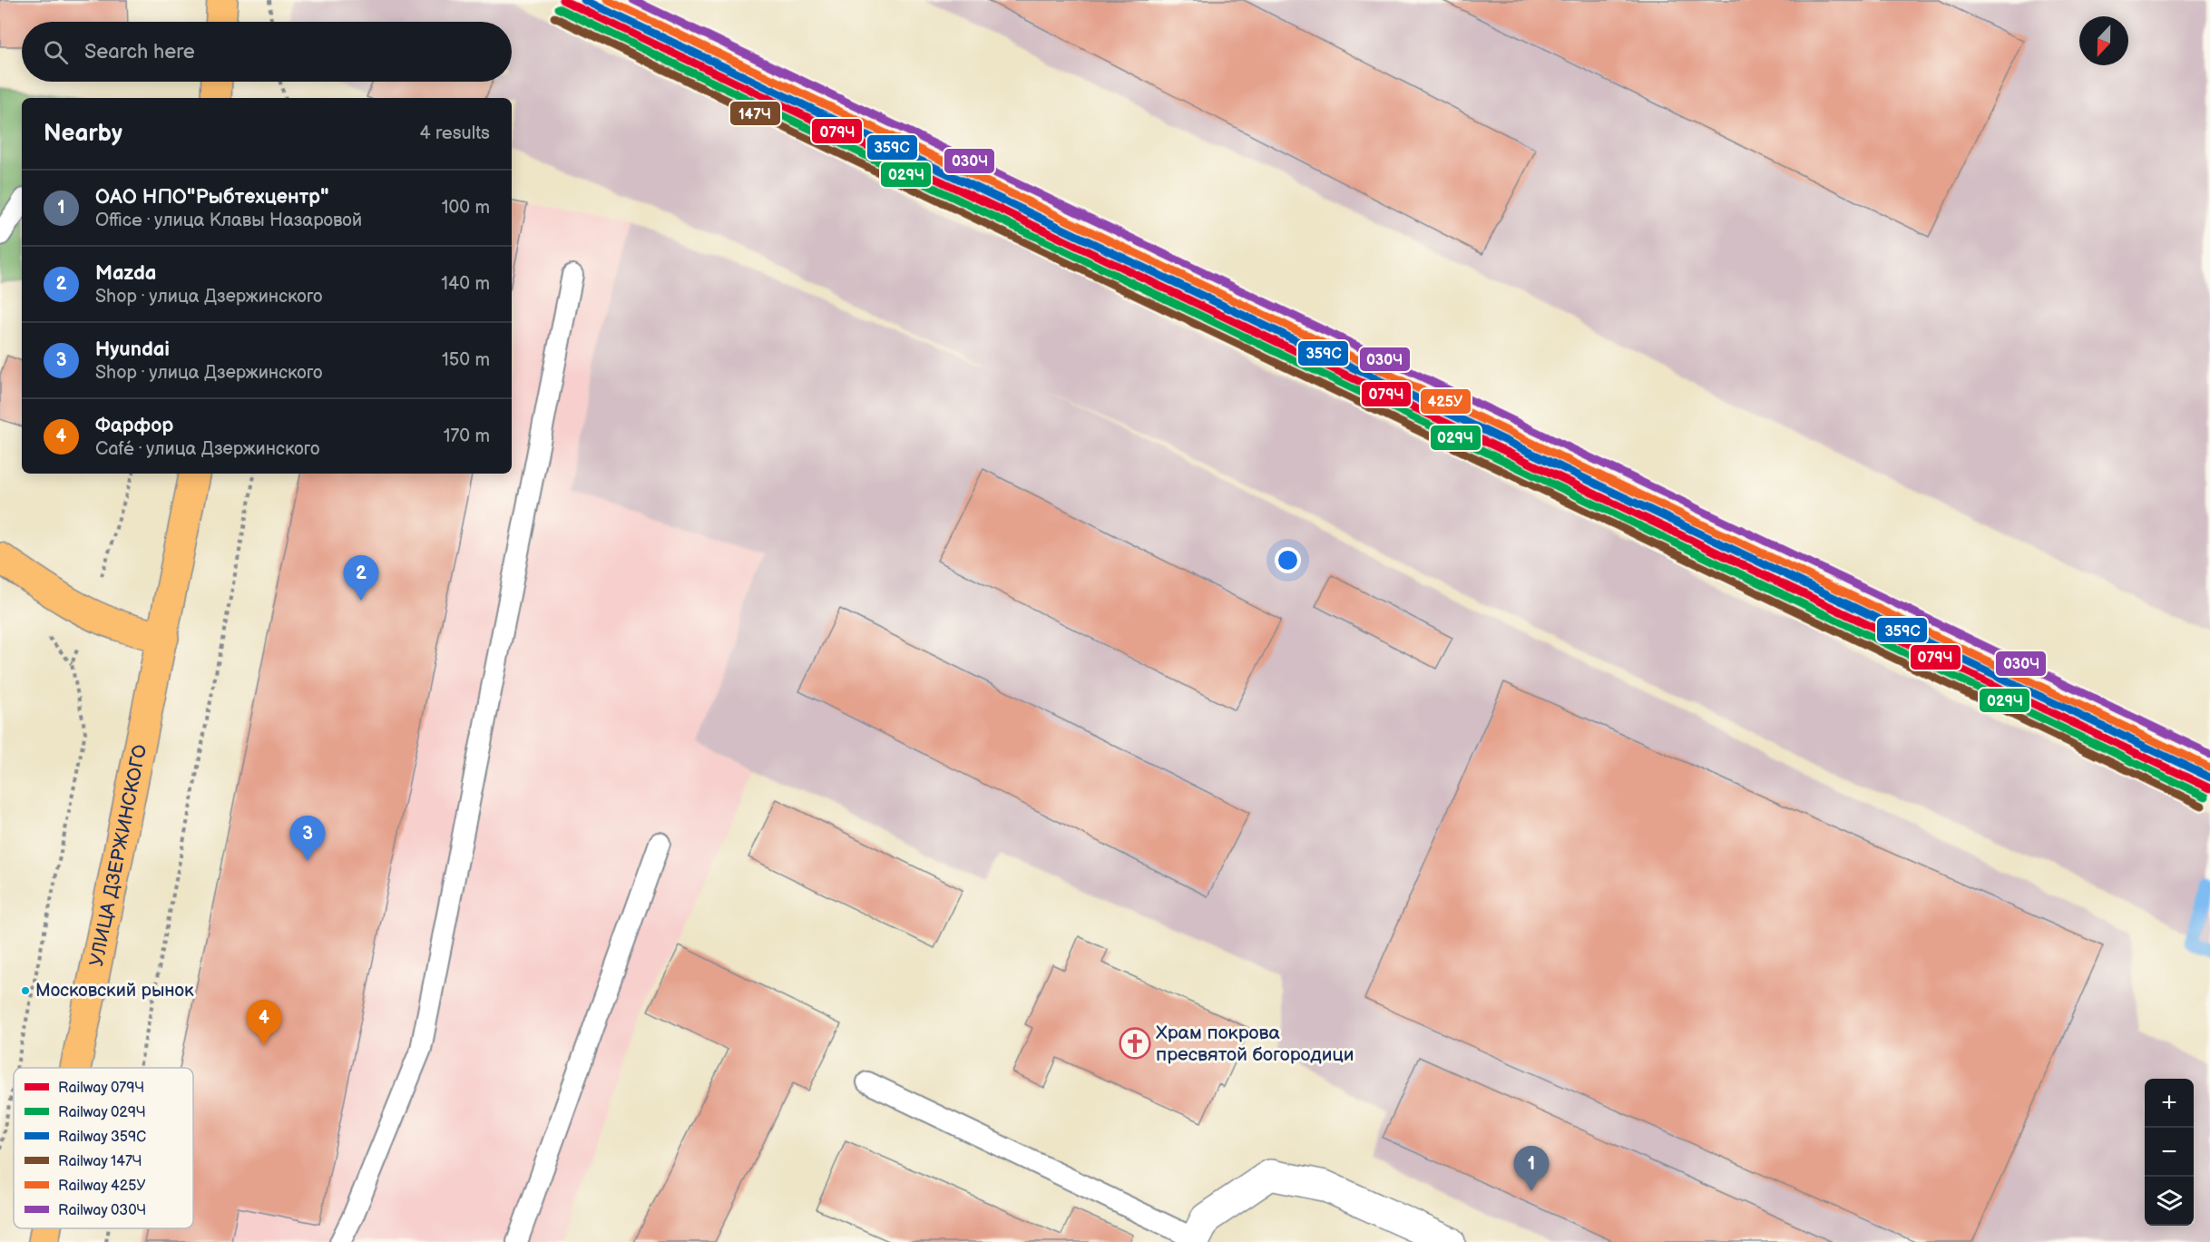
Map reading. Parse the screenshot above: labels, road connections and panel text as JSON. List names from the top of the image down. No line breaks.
{"streets":{"main road":["УЛИЦА ДЗЕРЖИНСКОГО"]},"places":{"other":["Московский рынок"],"church":["Храм покрова пресвятой богородици"]},"lines":["rail line 079Ч","rail line 359С","rail line 425У","rail line 030Ч","rail line 029Ч","rail line 147Ч"],"legend":["Railway 079Ч","Railway 029Ч","Railway 359С","Railway 147Ч","Railway 425У","Railway 030Ч"],"north":"bottom","page":{"search":"Search here","heading":["Nearby","4 results"],"list":[{"mark":"1","name":"ОАО НПО\"Рыбтехцентр\"","note":"Office · улица Клавы Назаровой","value":"100 m"},{"mark":"2","name":"Mazda","note":"Shop · улица Дзержинского","value":"140 m"},{"mark":"3","name":"Hyundai","note":"Shop · улица Дзержинского","value":"150 m"},{"mark":"4","name":"Фарфор","note":"Café · улица Дзержинского","value":"170 m"}],"pins":["2","3","4","1"],"map_buttons":["+","−"]}}
